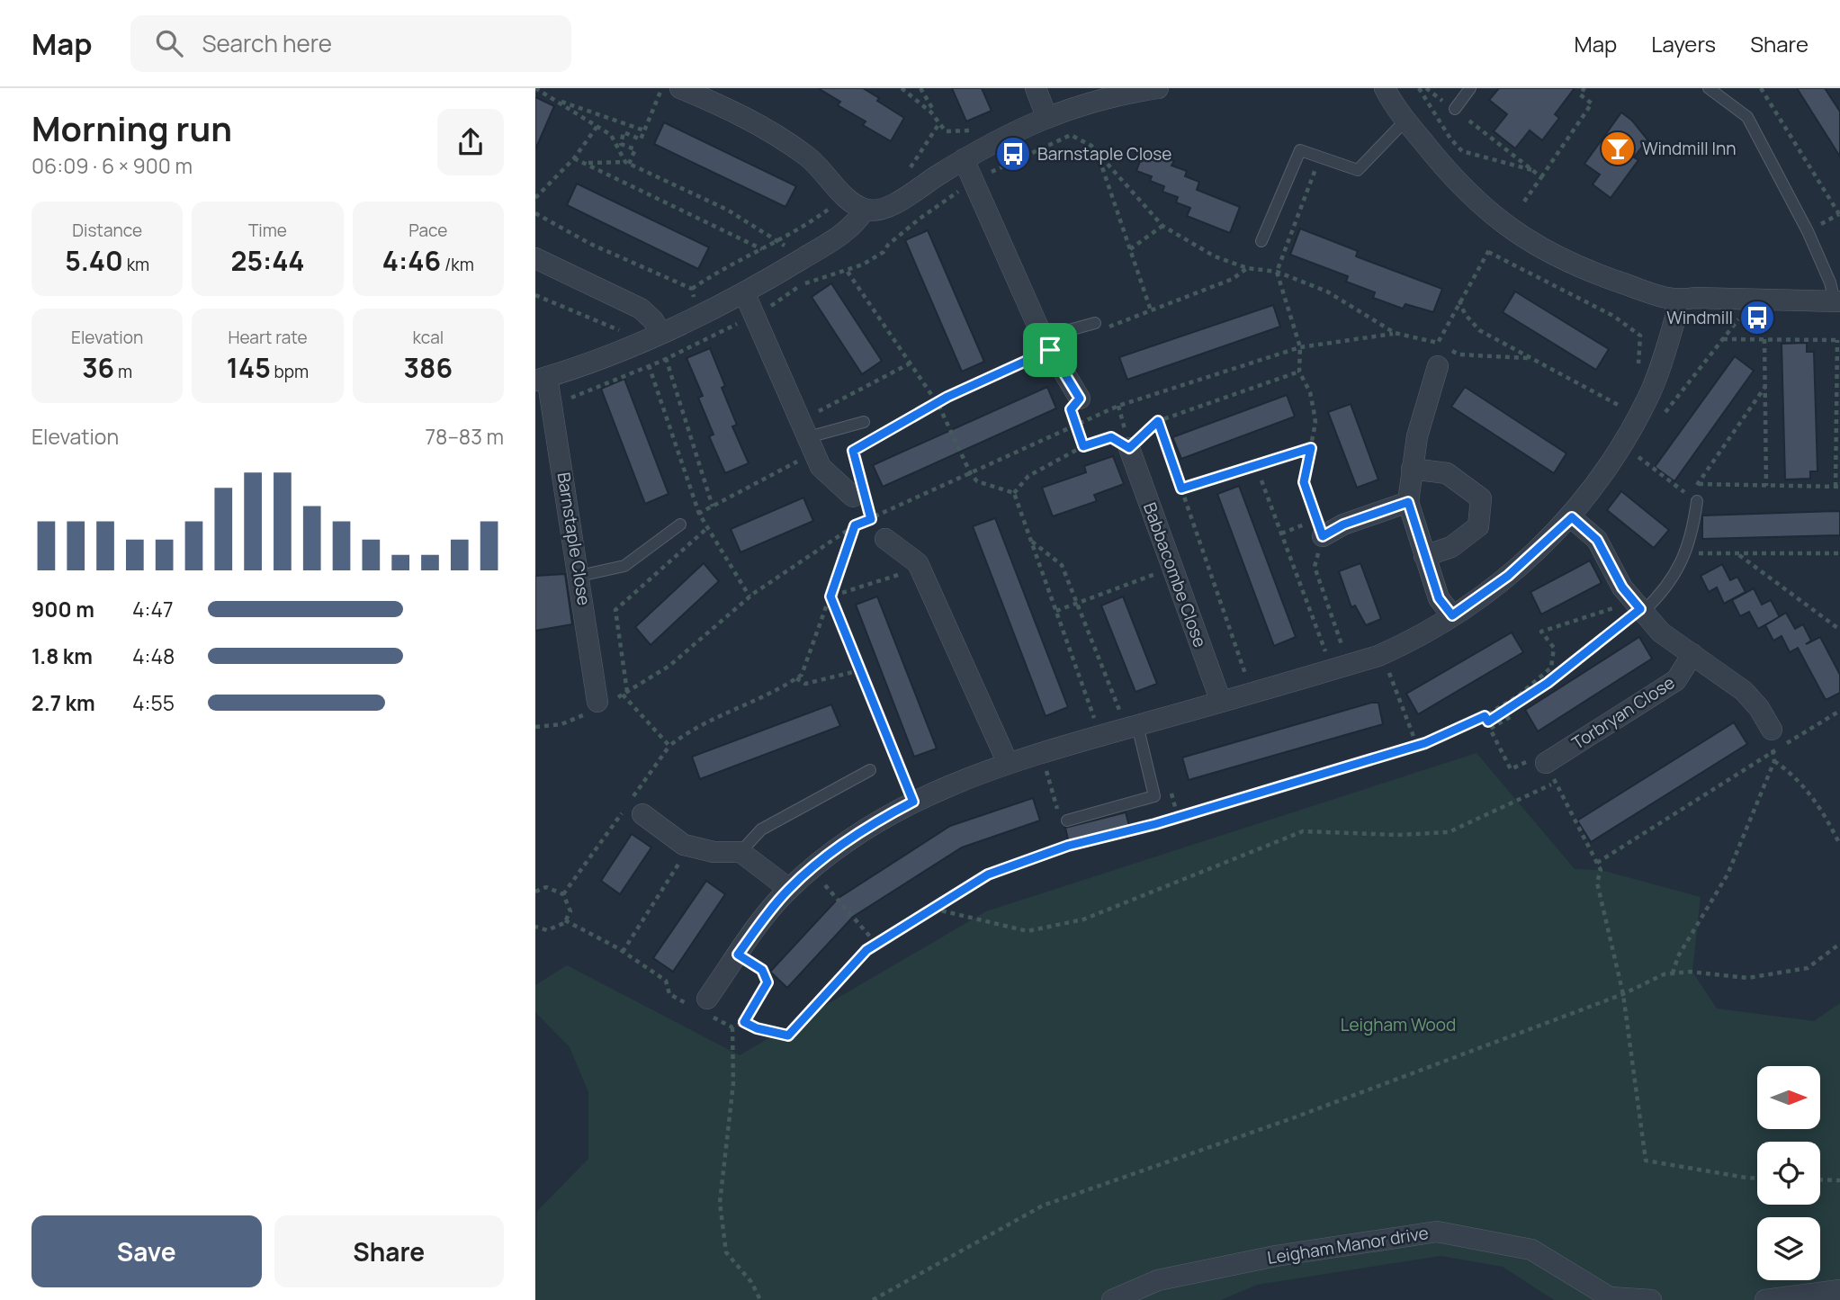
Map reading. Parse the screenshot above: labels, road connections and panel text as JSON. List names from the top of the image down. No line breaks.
{"streets":{"street":["Barnstaple Close","Babbacombe Close","Torbryan Close","Leigham Manor drive"]},"parks":["Leigham Wood"],"places":{"bar":["Windmill Inn"],"bus stop":["Barnstaple Close","Windmill"]},"north":"right","page":{"header":"Map","search":"Search here","nav":["Map","Layers","Share"],"heading":["Morning run","06:09 · 6 × 900 m"],"stats":[["Distance","5.40 km"],["Time","25:44"],["Pace","4:46 /km"],["Elevation","36 m"],["Heart rate","145 bpm"],["kcal","386"]],"chart":["Elevation","78–83 m"],"list":[{"name":"900 m","note":"4:47"},{"name":"1.8 km","note":"4:48"},{"name":"2.7 km","note":"4:55"}],"buttons":["Save","Share"]}}
